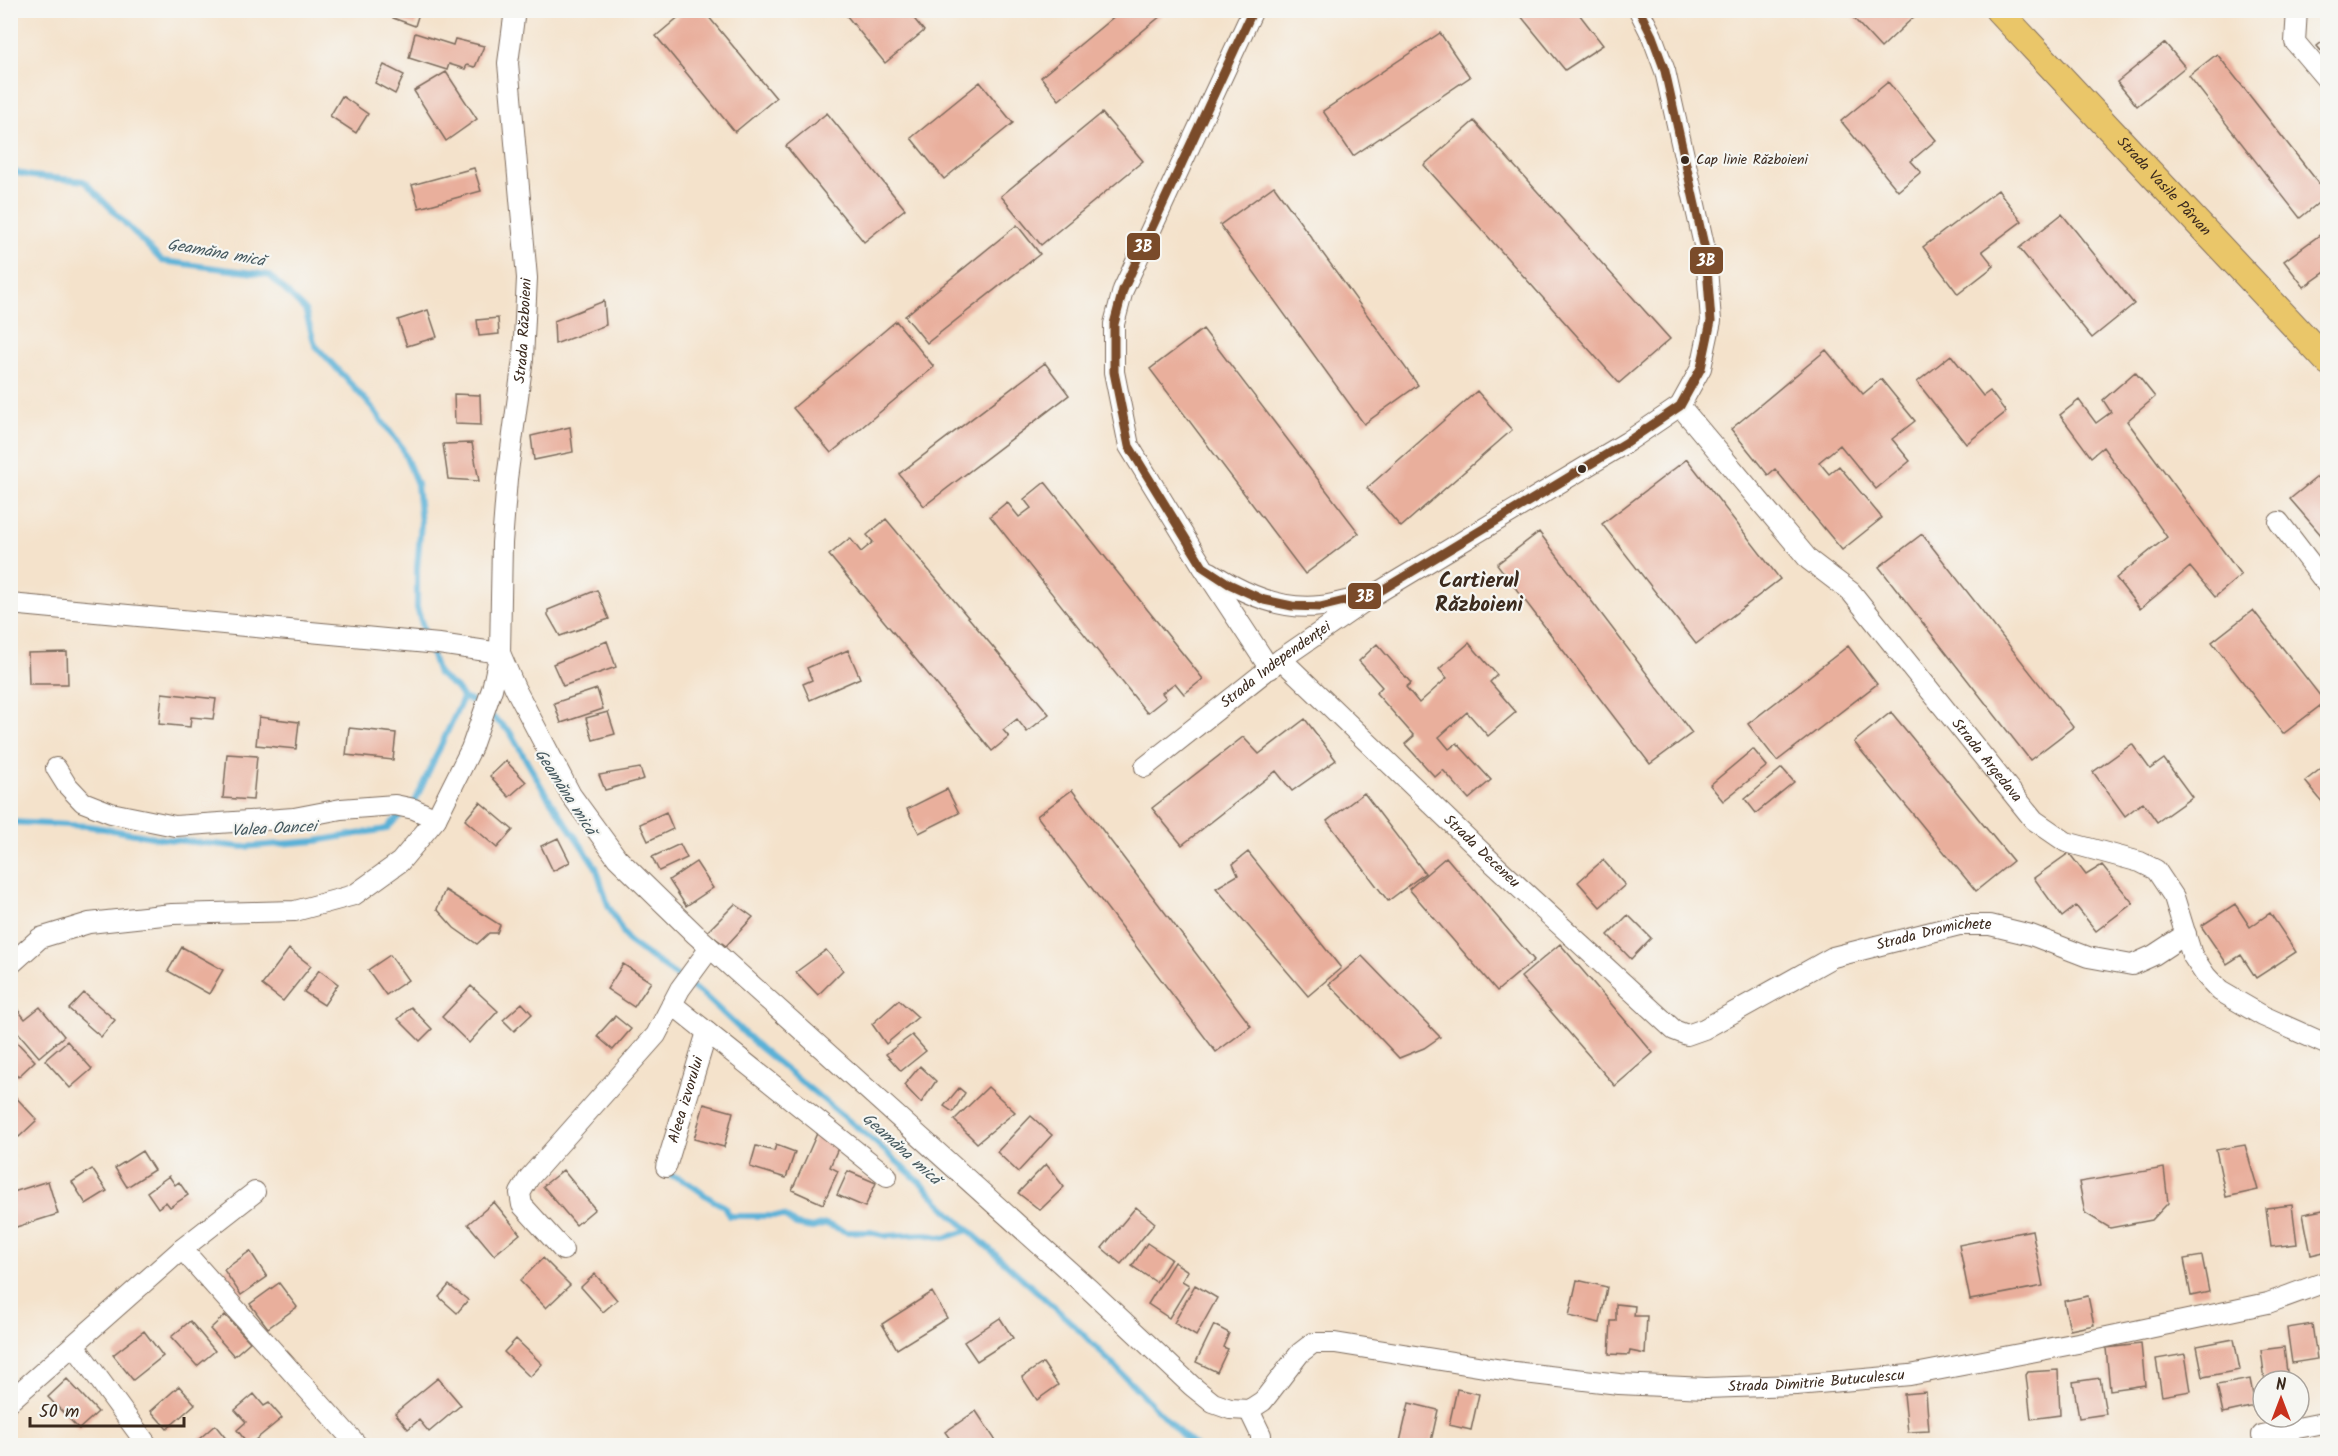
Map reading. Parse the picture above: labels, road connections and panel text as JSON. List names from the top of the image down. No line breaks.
{"streets":{"main road":["Strada Vasile Pârvan"],"street":["Strada Războieni","Strada Independenței","Strada Argedava","Strada Deceneu","Strada Dromichete","Aleea izvorului","Strada Dimitrie Butuculescu"]},"crossings":[["Strada Independenței","Strada Argedava"],["Strada Independenței","Strada Deceneu"],["Strada Argedava","Strada Dromichete"],["Strada Deceneu","Strada Dromichete"]],"districts":["Cartierul Războieni"],"water":["Geamăna mică","Valea Oancei"],"places":["Cap linie Războieni"],"lines":["transit line 3B"],"scale_bar":"50 m","north":"top"}
